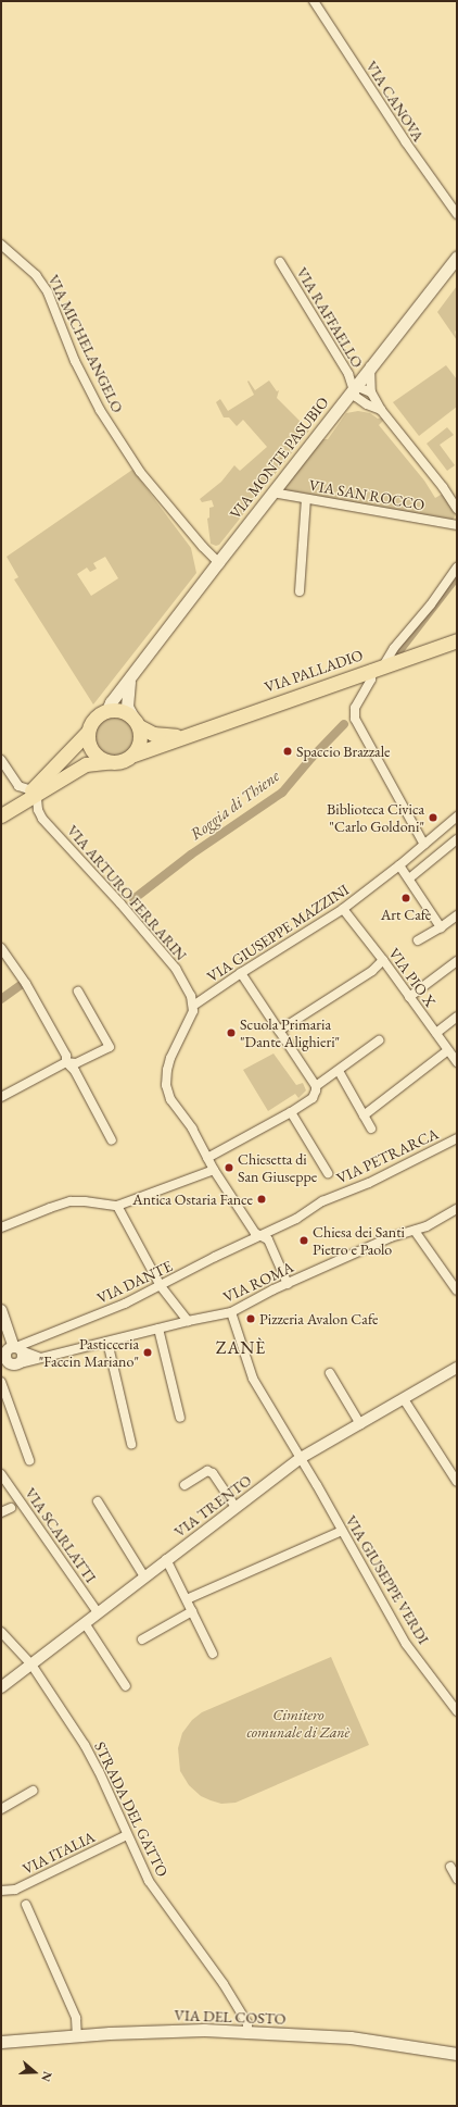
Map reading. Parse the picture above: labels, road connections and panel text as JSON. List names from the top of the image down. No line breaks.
{"streets":{"main road":["VIA MONTE PASUBIO","VIA PALLADIO","VIA DEL COSTO"],"street":["VIA CANOVA","VIA RAFFAELLO","VIA MICHELANGELO","VIA SAN ROCCO","VIA ARTURO FERRARIN","VIA GIUSEPPE MAZZINI","VIA PIO X","VIA PETRARCA","VIA DANTE","VIA ROMA","VIA TRENTO","VIA SCARLATTI","VIA GIUSEPPE VERDI","STRADA DEL GATTO","VIA ITALIA"]},"crossings":[["VIA RAFFAELLO","VIA MONTE PASUBIO"],["VIA MICHELANGELO","VIA MONTE PASUBIO"],["VIA MONTE PASUBIO","VIA SAN ROCCO"],["VIA MONTE PASUBIO","VIA PALLADIO"],["VIA ARTURO FERRARIN","VIA GIUSEPPE MAZZINI"],["VIA GIUSEPPE MAZZINI","VIA PIO X"],["VIA PETRARCA","VIA DANTE"],["VIA ROMA","VIA GIUSEPPE VERDI"],["VIA TRENTO","VIA SCARLATTI"],["VIA TRENTO","VIA GIUSEPPE VERDI"],["VIA TRENTO","STRADA DEL GATTO"],["STRADA DEL GATTO","VIA ITALIA"],["STRADA DEL GATTO","VIA DEL COSTO"]],"districts":["ZANÈ"],"water":["Roggia di Thiene"],"parks":["Cimitero comunale di Zanè"],"places":["Spaccio Brazzale","Biblioteca Civica \"Carlo Goldoni\"","Art Cafè","Scuola Primaria \"Dante Alighieri\"","Chiesetta di San Giuseppe","Antica Ostaria Fance","Chiesa dei Santi Pietro e Paolo","Pizzeria Avalon Cafe","Pasticceria \"Faccin Mariano\""],"north":"right"}
